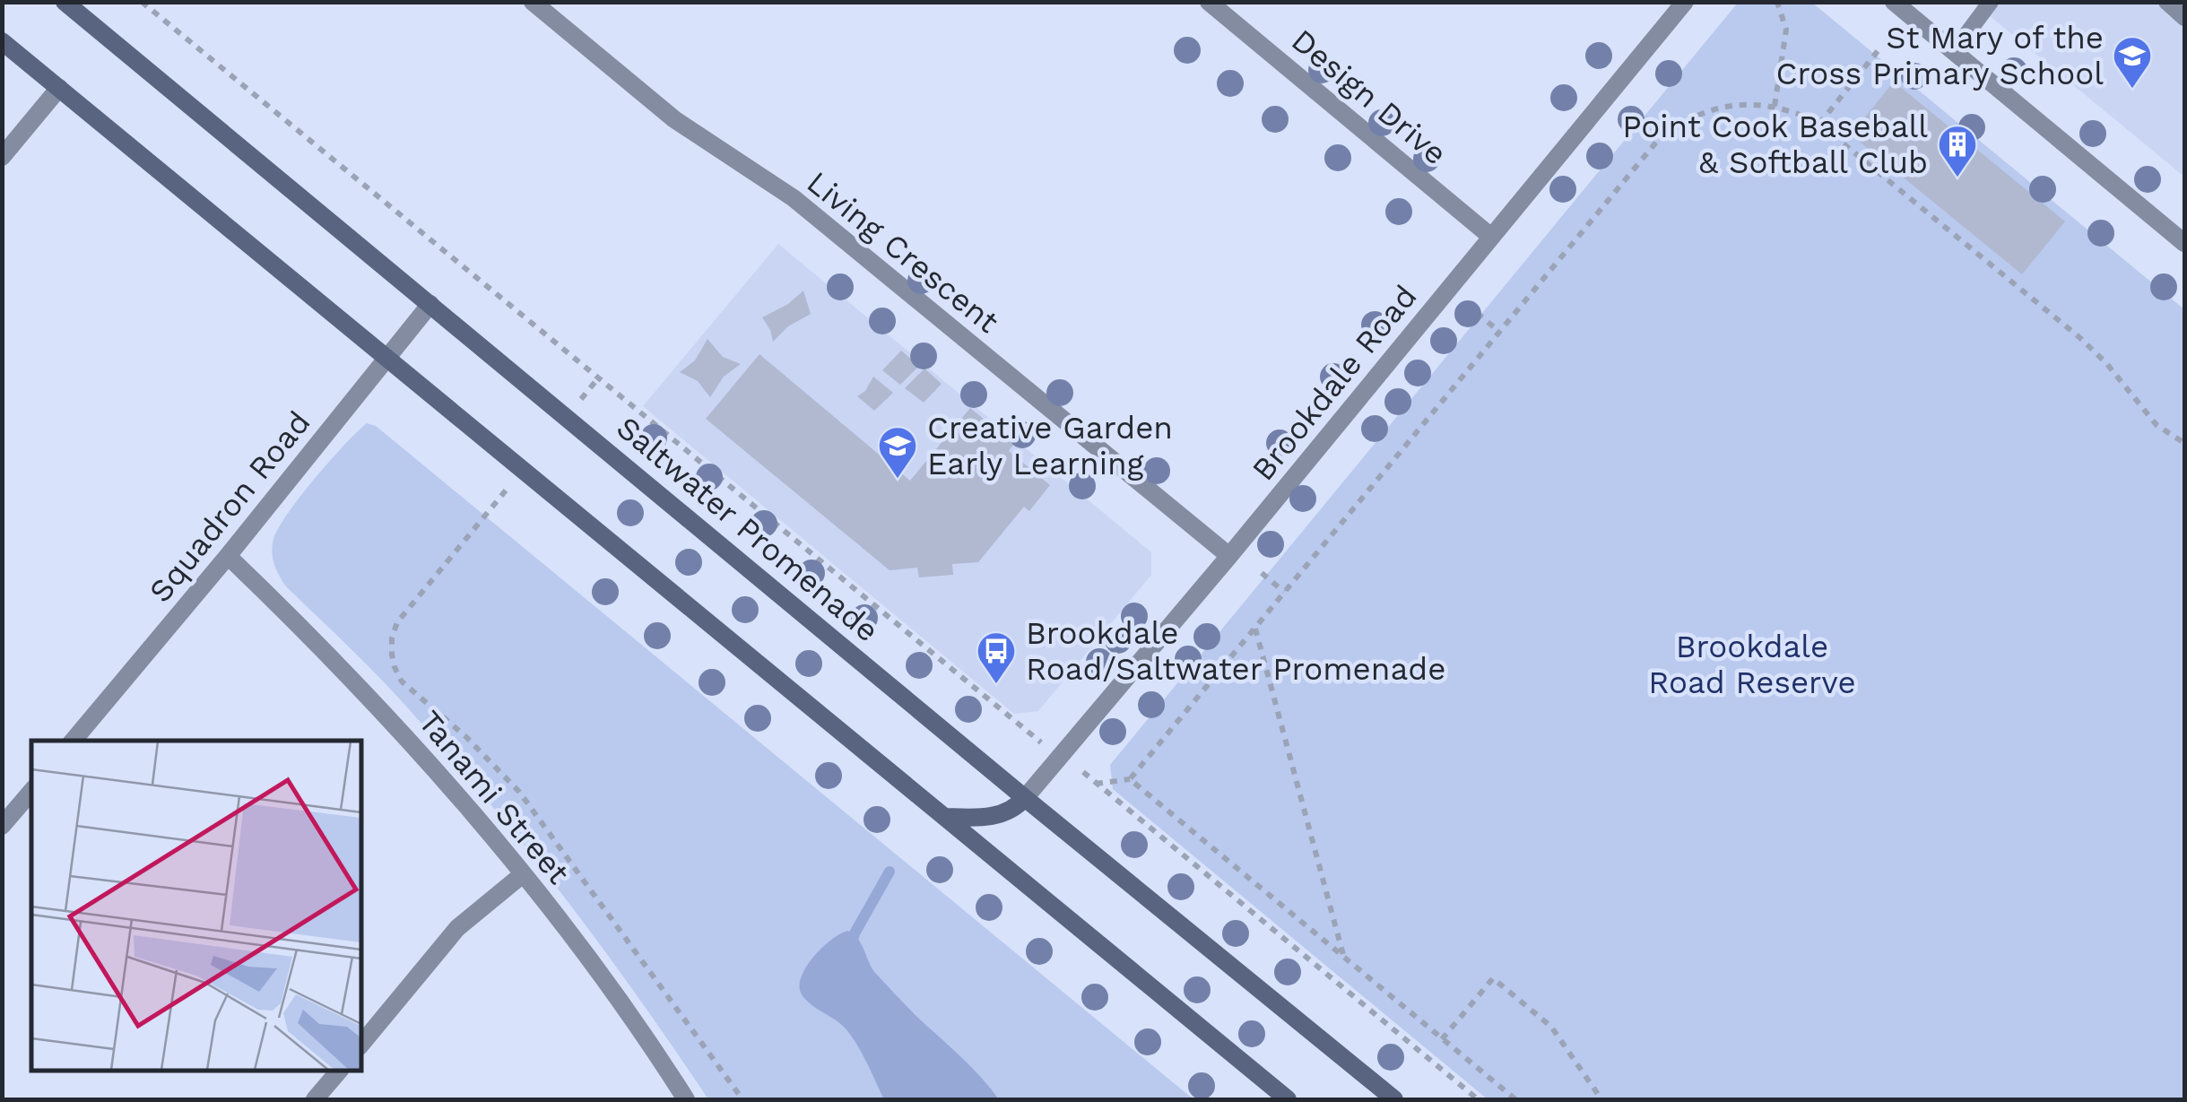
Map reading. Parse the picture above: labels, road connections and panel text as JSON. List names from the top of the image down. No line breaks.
{"streets":{"street":["Design Drive","Living Crescent","Brookdale Road","Squadron Road","Saltwater Promenade","Tanami Street"]},"crossings":[["Design Drive","Brookdale Road"],["Living Crescent","Brookdale Road"],["Brookdale Road","Saltwater Promenade"],["Squadron Road","Saltwater Promenade"],["Squadron Road","Tanami Street"]],"parks":["Brookdale Road Reserve"],"places":{"school or university":["St Mary of the Cross Primary School","Creative Garden Early Learning"],"building":["Point Cook Baseball & Softball Club"],"bus stop":["Brookdale Road/Saltwater Promenade"]}}
